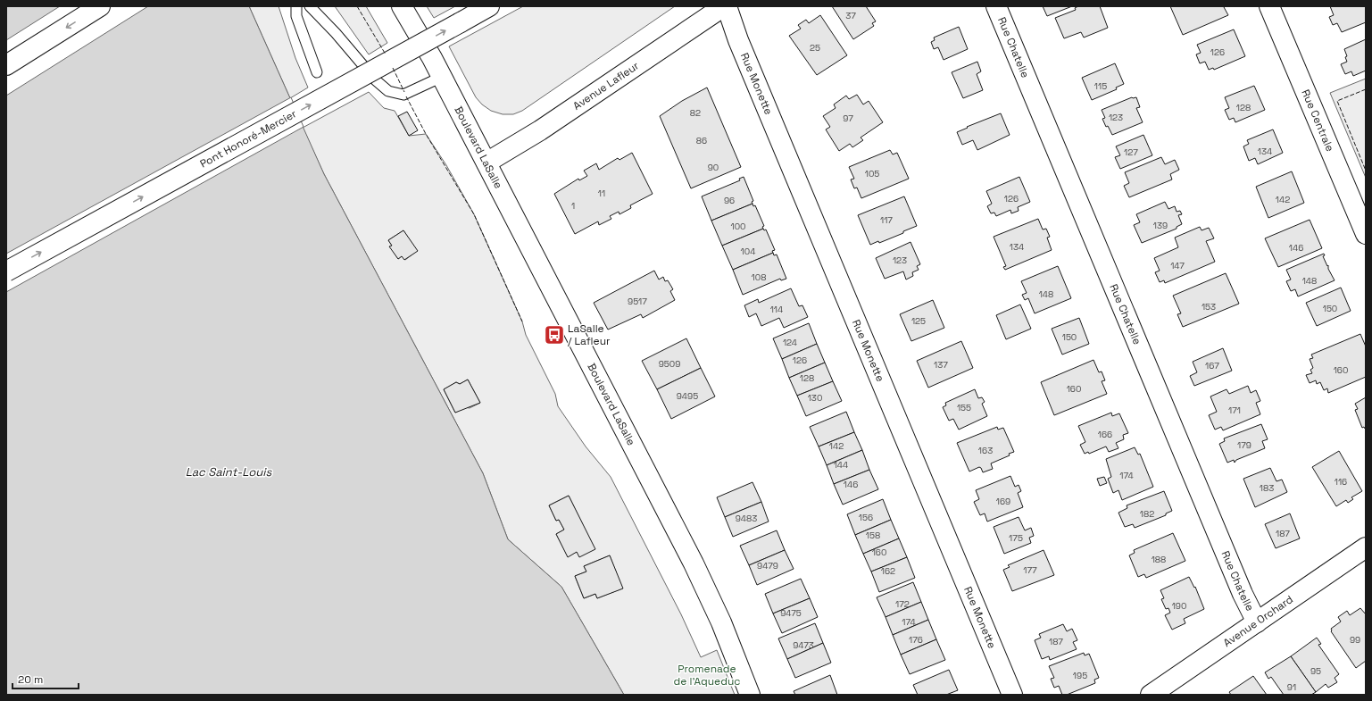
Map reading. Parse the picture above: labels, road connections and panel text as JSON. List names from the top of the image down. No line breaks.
{"streets":{"main road":["Rue Chatelle","Rue Monette","Avenue Lafleur","Rue Centrale","Pont Honoré-Mercier","Boulevard LaSalle","Avenue Orchard"]},"crossings":[["Rue Chatelle","Avenue Orchard"],["Avenue Lafleur","Boulevard LaSalle"]],"one_way":["Pont Honoré-Mercier"],"water":["Lac Saint-Louis"],"parks":["Promenade de l'Aqueduc"],"places":{"bus stop":["LaSalle / Lafleur"]},"house_numbers":["37","25","126","115","128","82","123","97","86","134","127","90","105","11","126","142","96","1","117","139","100","134","146","104","123","147","108","148","148","9517","153","150","114","125","150","124","126","9509","137","167","160","128","160","9495","130","155","171","166","179","142","163","144","174","116","146","183","169","182","156","9483","187","158","175","160","188","9479","177","162","172","190","9475","174","176","99","187","9473","95","195","91"],"scale_bar":"20 m"}
